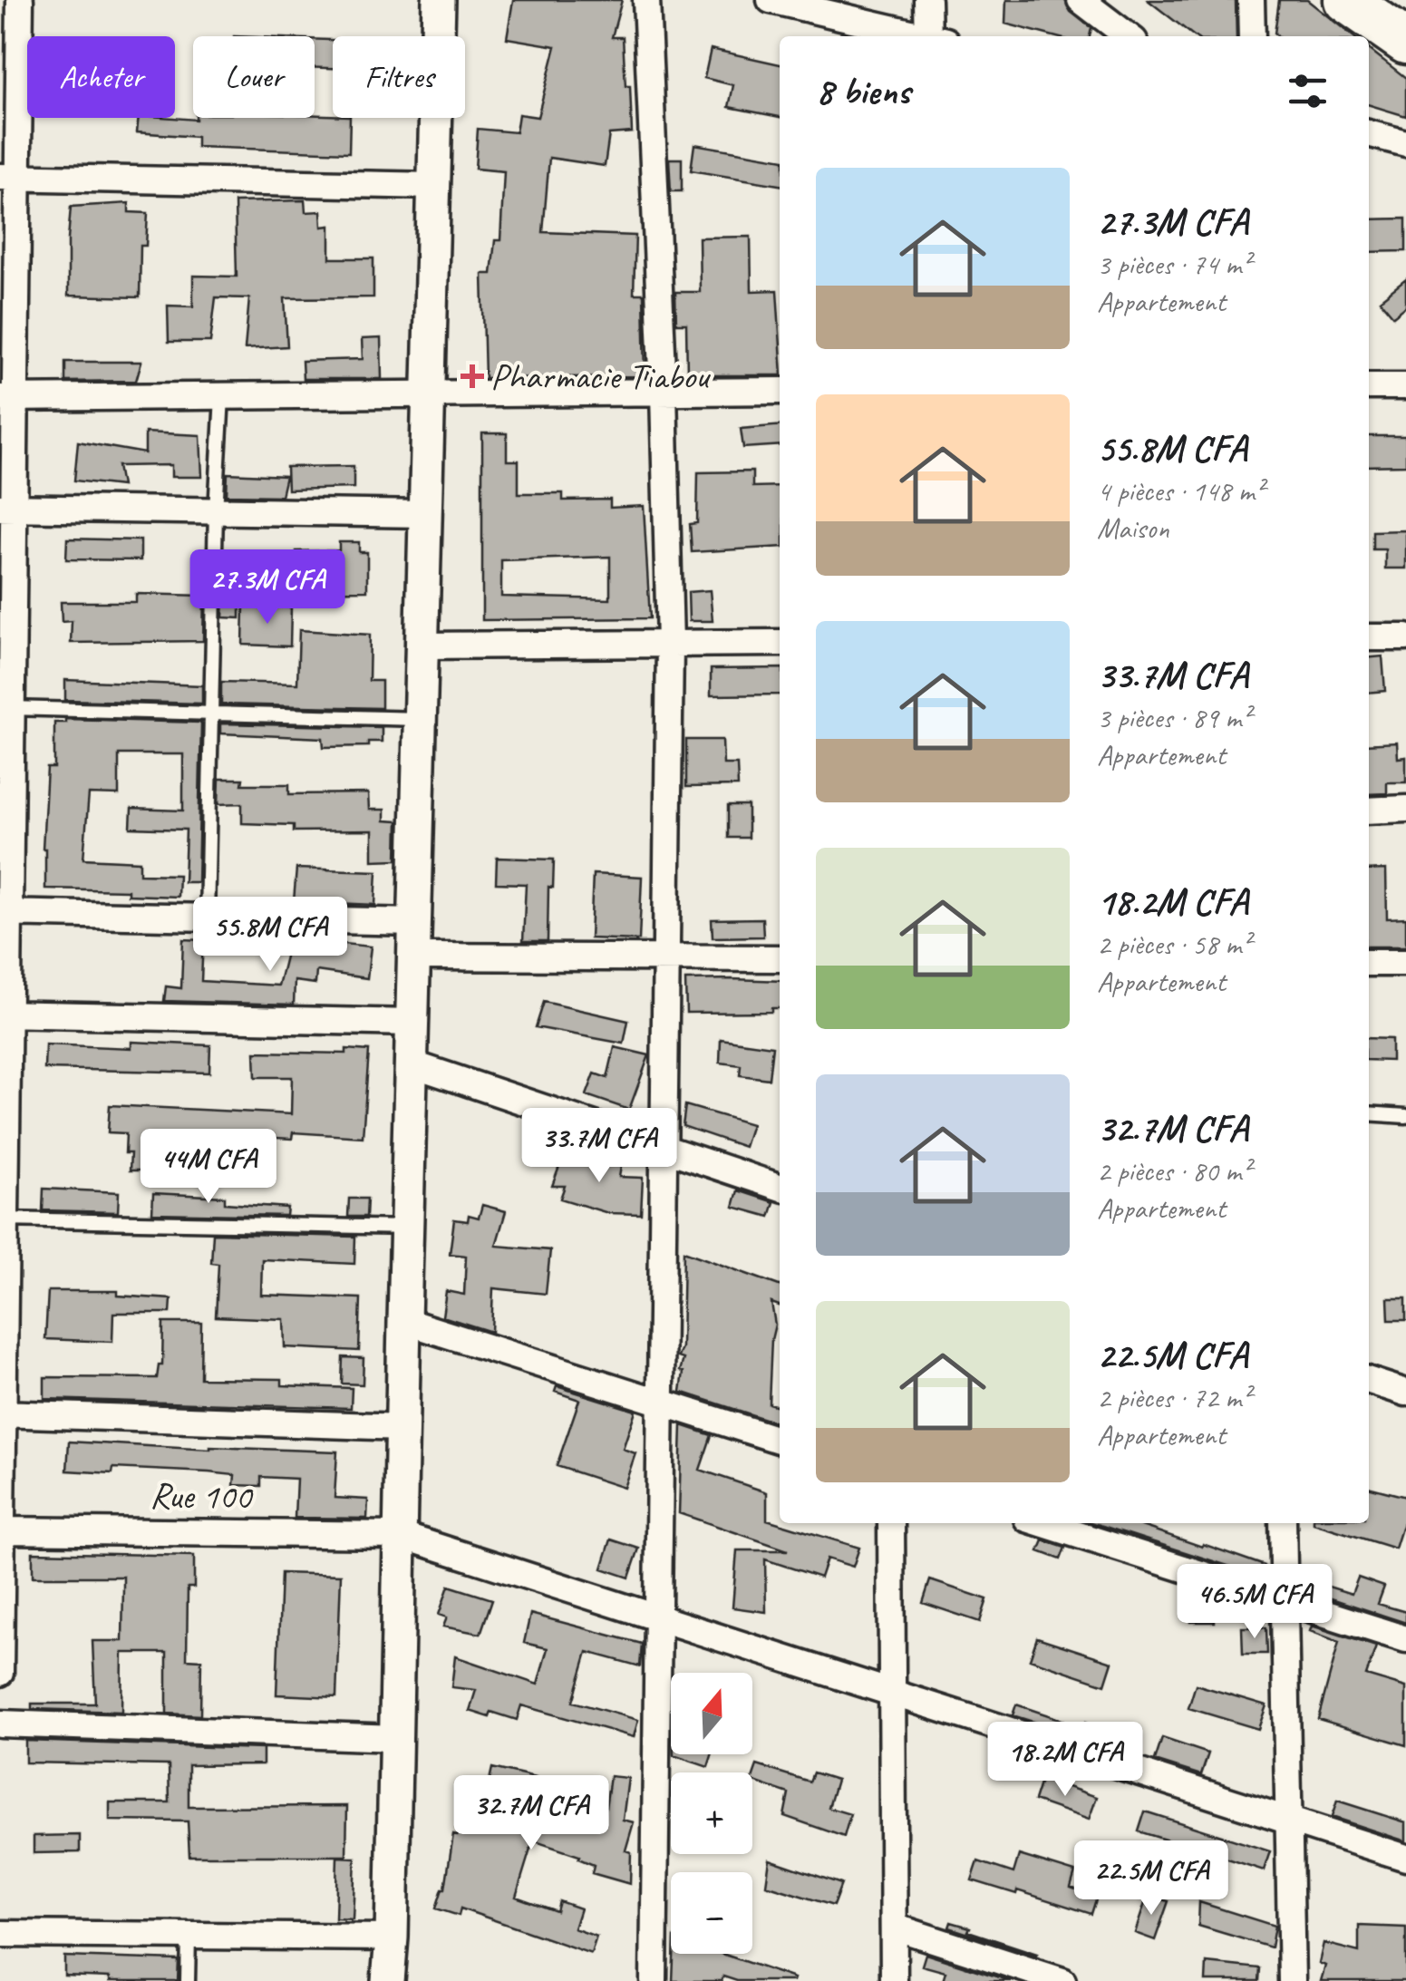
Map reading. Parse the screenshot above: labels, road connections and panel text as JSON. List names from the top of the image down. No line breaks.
{"streets":{"street":["Rue 100"]},"places":{"health":["Pharmacie Tiabou"]},"north":"top","page":{"chip":["Acheter","Louer","Filtres"],"heading":"8 biens","list":[{"name":"27.3M CFA","note":"3 pièces · 74 m² · Appartement"},{"name":"55.8M CFA","note":"4 pièces · 148 m² · Maison"},{"name":"33.7M CFA","note":"3 pièces · 89 m² · Appartement"},{"name":"18.2M CFA","note":"2 pièces · 58 m² · Appartement"},{"name":"32.7M CFA","note":"2 pièces · 80 m² · Appartement"},{"name":"22.5M CFA","note":"2 pièces · 72 m² · Appartement"}],"price":["27.3M CFA","55.8M CFA","33.7M CFA","44M CFA","46.5M CFA","18.2M CFA","32.7M CFA","22.5M CFA"],"map_buttons":["+","−"]}}
